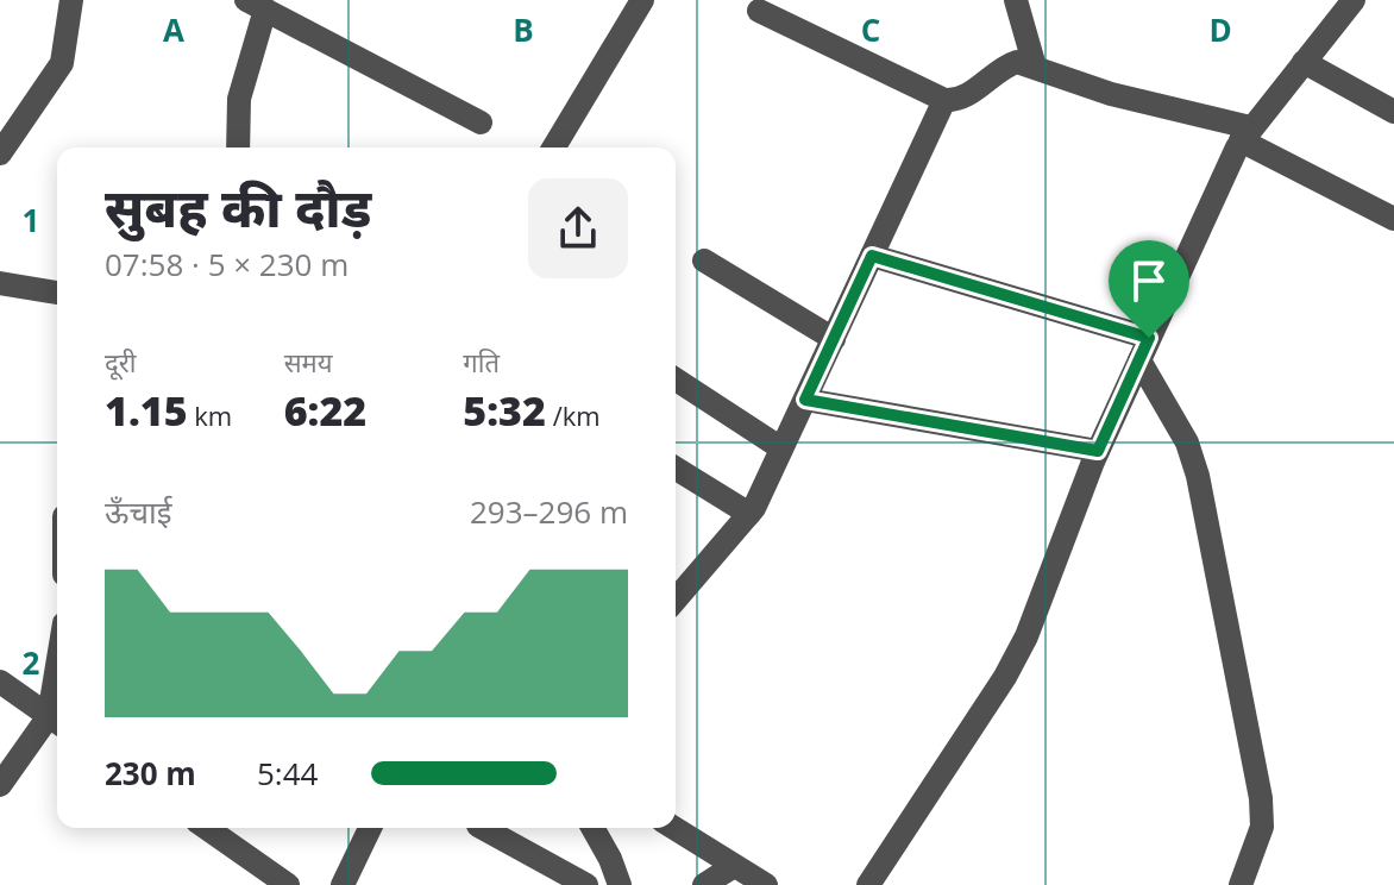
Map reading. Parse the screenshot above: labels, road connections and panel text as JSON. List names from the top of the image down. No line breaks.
{"page":{"heading":["सुबह की दौड़","07:58 · 5 × 230 m"],"stats":[["दूरी","1.15 km"],["समय","6:22"],["गति","5:32 /km"]],"chart":["ऊँचाई","293–296 m"],"list":[{"name":"230 m","note":"5:44"}]},"grid":{"columns":["A","B","C","D"],"rows":["1","2"]}}
